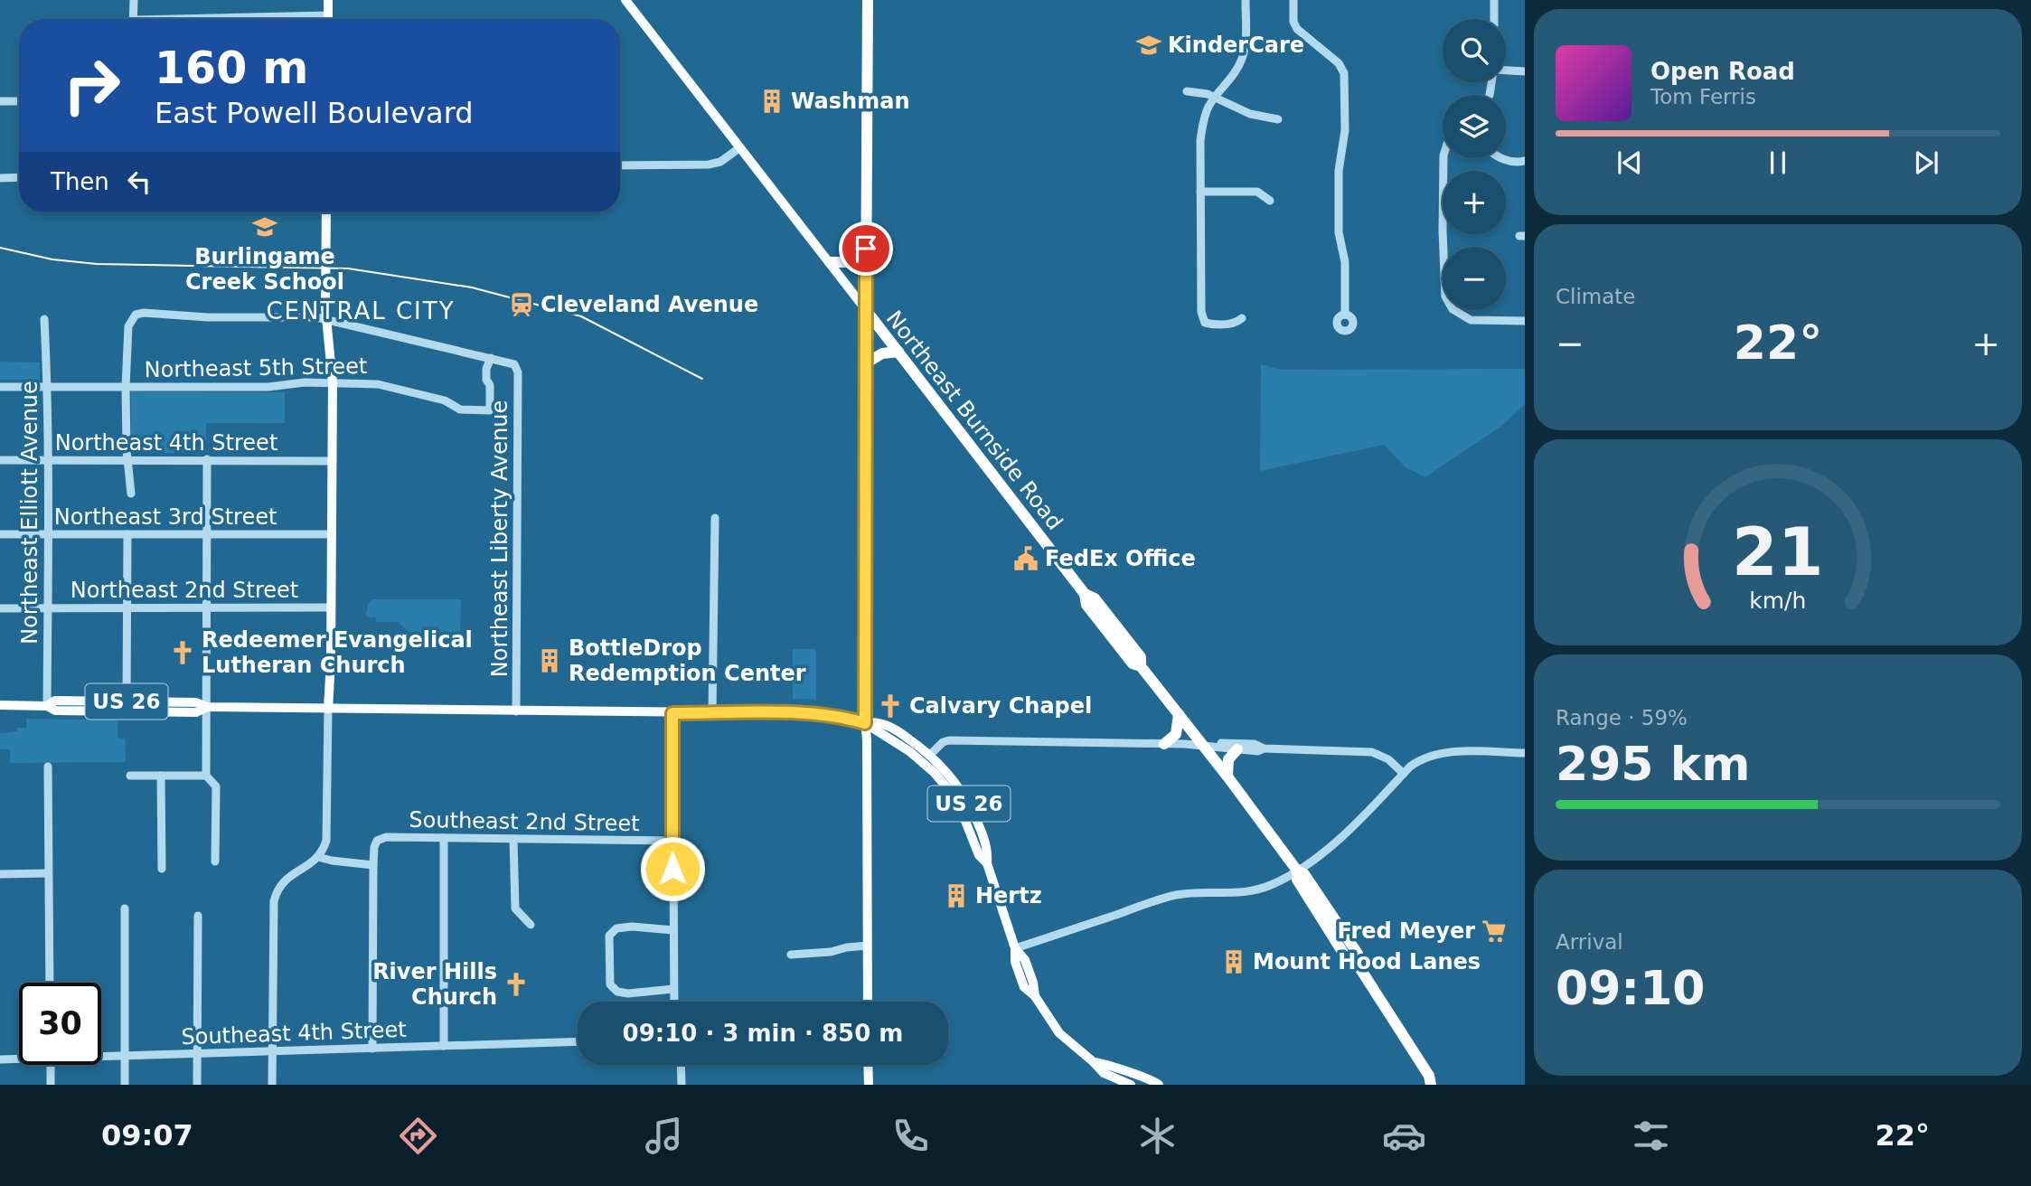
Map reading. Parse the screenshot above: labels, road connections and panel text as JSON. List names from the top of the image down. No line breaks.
{"streets":{"highway":["Northeast Burnside Road"],"main road":["US 26"],"street":["Northeast 5th Street","Northeast 4th Street","Northeast Elliott Avenue","Northeast 3rd Street","Northeast Liberty Avenue","Northeast 2nd Street","Southeast 2nd Street","Southeast 4th Street"]},"crossings":[["Northeast 5th Street","Northeast Elliott Avenue"],["Northeast 5th Street","Northeast Liberty Avenue"],["Northeast 4th Street","Northeast Elliott Avenue"],["Northeast Elliott Avenue","Northeast 3rd Street"],["Northeast Elliott Avenue","Northeast 2nd Street"],["Northeast Elliott Avenue","US 26"],["Northeast Liberty Avenue","US 26"]],"districts":["CENTRAL CITY"],"places":{"school or university":["KinderCare","Burlingame Creek School"],"building":["Washman","BottleDrop Redemption Center","Hertz","Mount Hood Lanes"],"station":["Cleveland Avenue"],"public building":["FedEx Office"],"church":["Redeemer Evangelical Lutheran Church","Calvary Chapel","River Hills Church"],"supermarket":["Fred Meyer"]},"page":{"map_buttons":["+","−"],"turn":["160 m","East Powell Boulevard"],"song":["Open Road","Tom Ferris"],"then":"Then","tile":["Climate",["Range · 59%","295 km"],["Arrival","09:10"]],"heat":["−","22°","+"],"limit":"30","trip":"09:10 · 3 min · 850 m","tabs":["09:07","22°"],"gauge":["21","km/h"]}}
